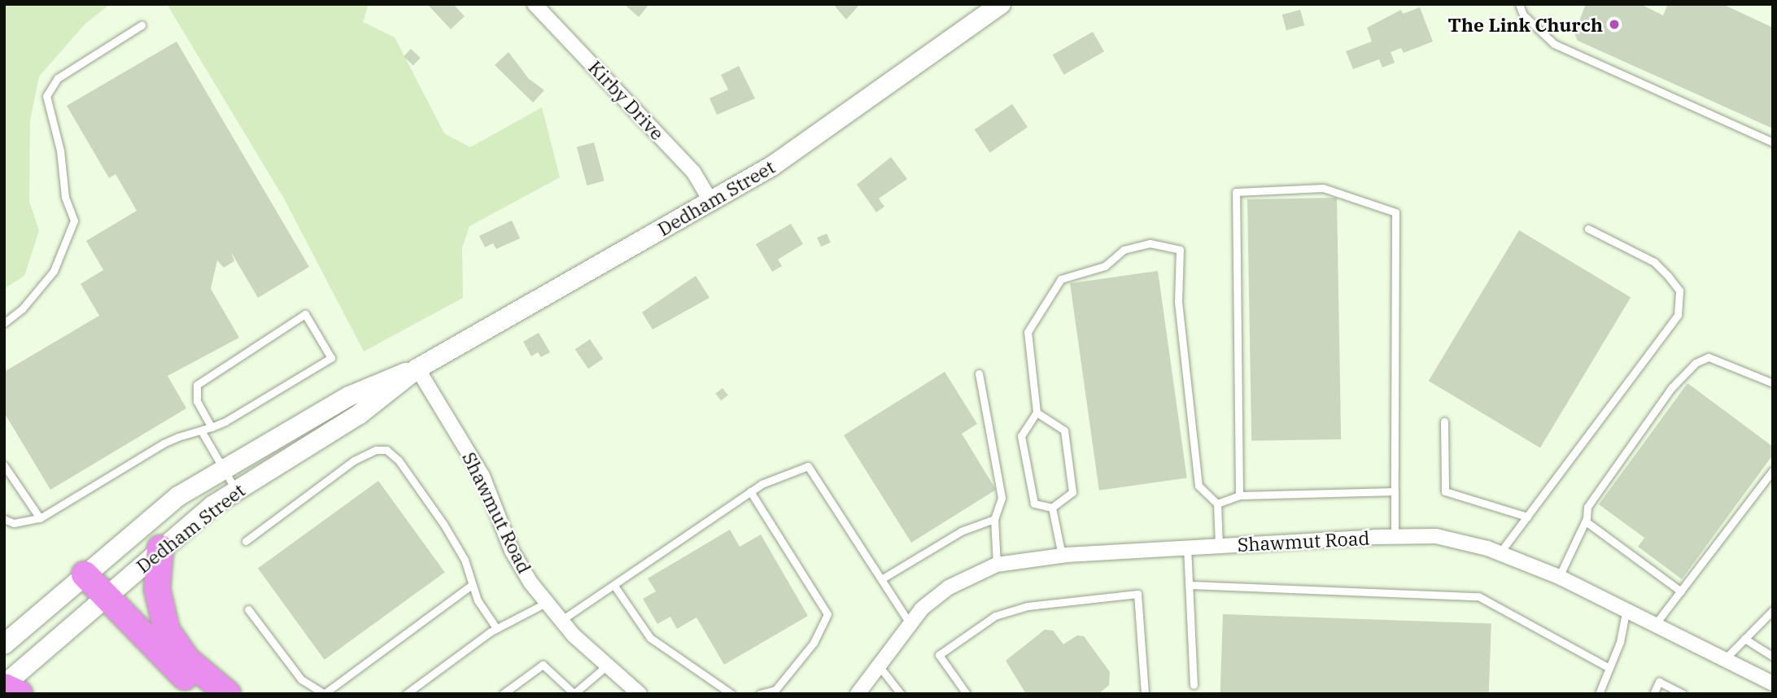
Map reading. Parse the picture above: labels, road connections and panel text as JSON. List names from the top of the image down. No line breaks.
{"streets":{"main road":["Dedham Street"],"street":["Kirby Drive","Shawmut Road"]},"crossings":[["Kirby Drive","Dedham Street"],["Dedham Street","Shawmut Road"]],"places":["The Link Church"]}
